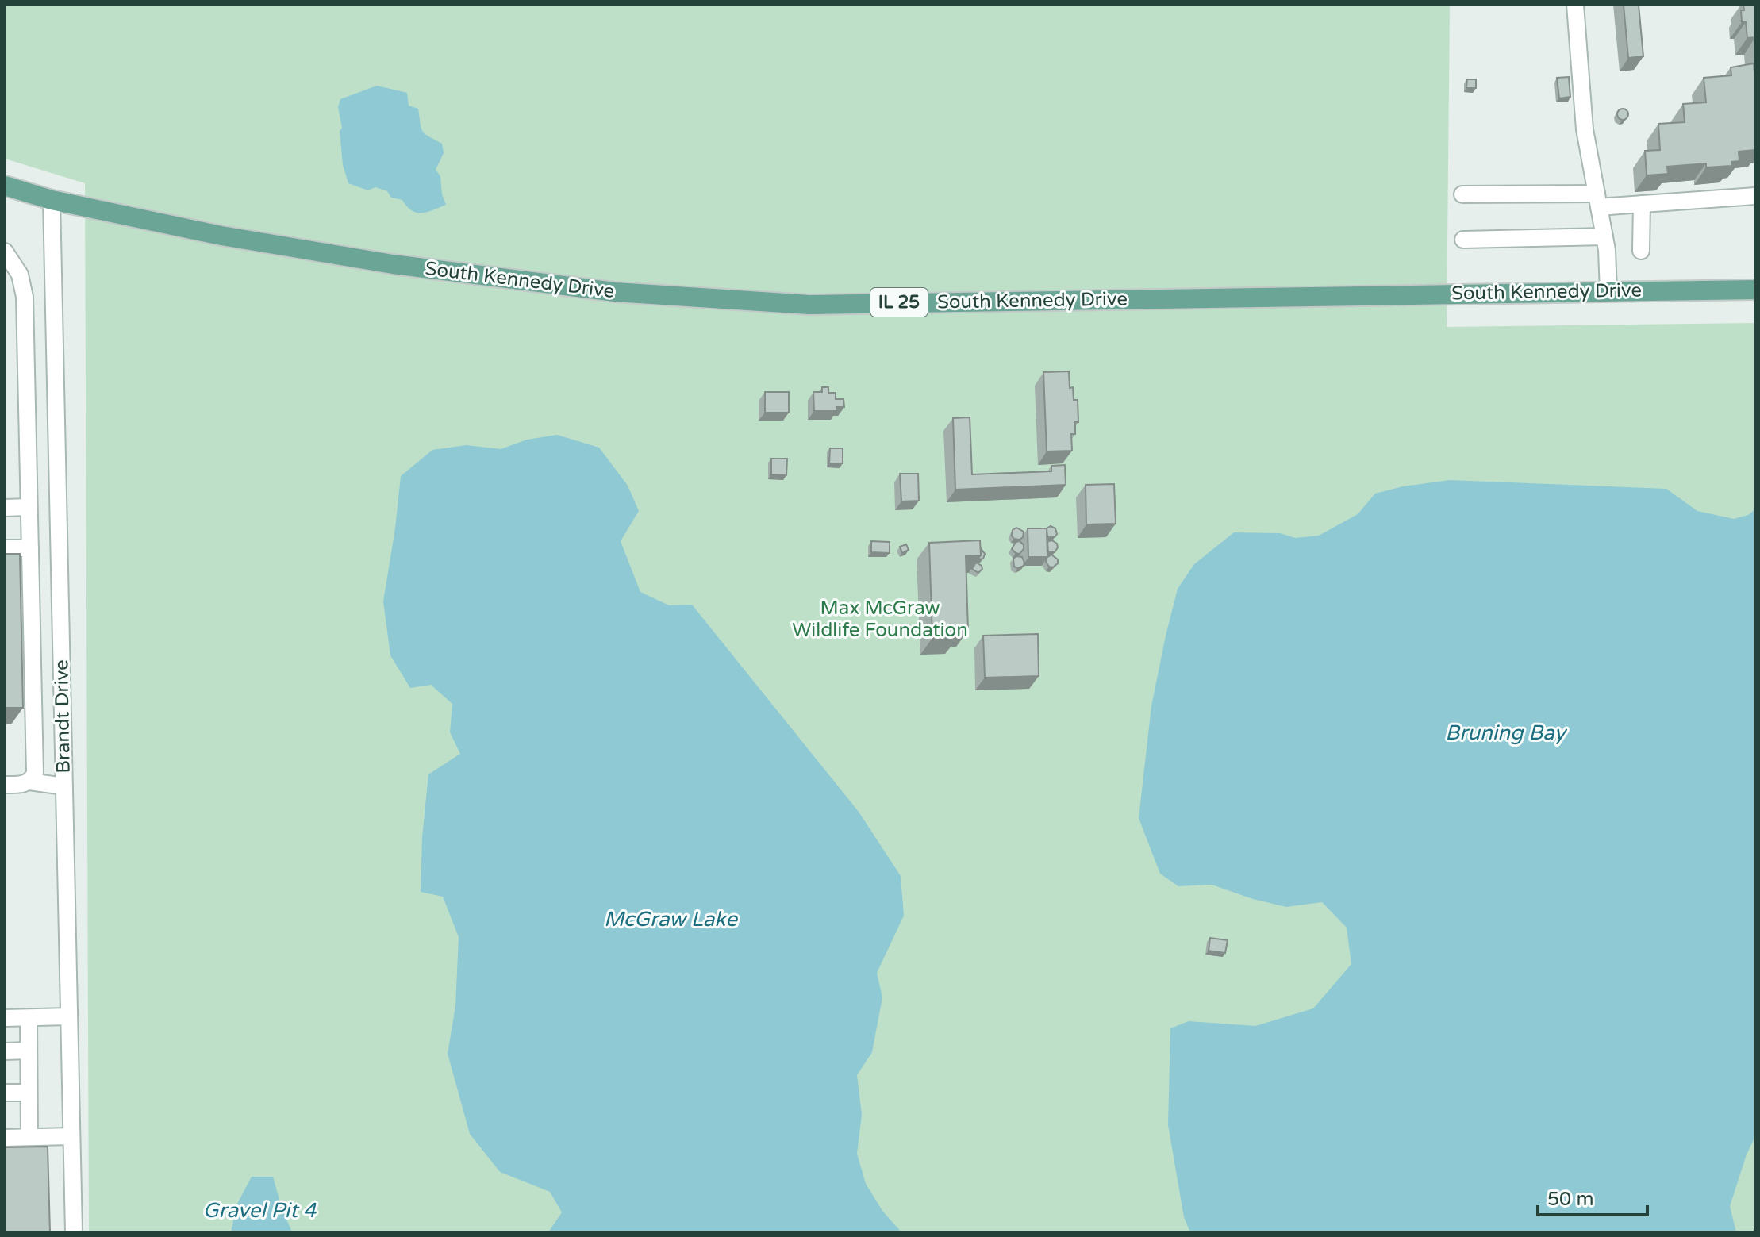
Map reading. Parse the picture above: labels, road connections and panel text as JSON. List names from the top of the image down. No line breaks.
{"streets":{"main road":["South Kennedy Drive","IL 25"],"street":["Brandt Drive"]},"crossings":[["South Kennedy Drive","IL 25"],["South Kennedy Drive","Brandt Drive"],["IL 25","Brandt Drive"]],"water":["Bruning Bay","McGraw Lake","Gravel Pit 4"],"parks":["Max McGraw Wildlife Foundation"],"scale_bar":"50 m"}
